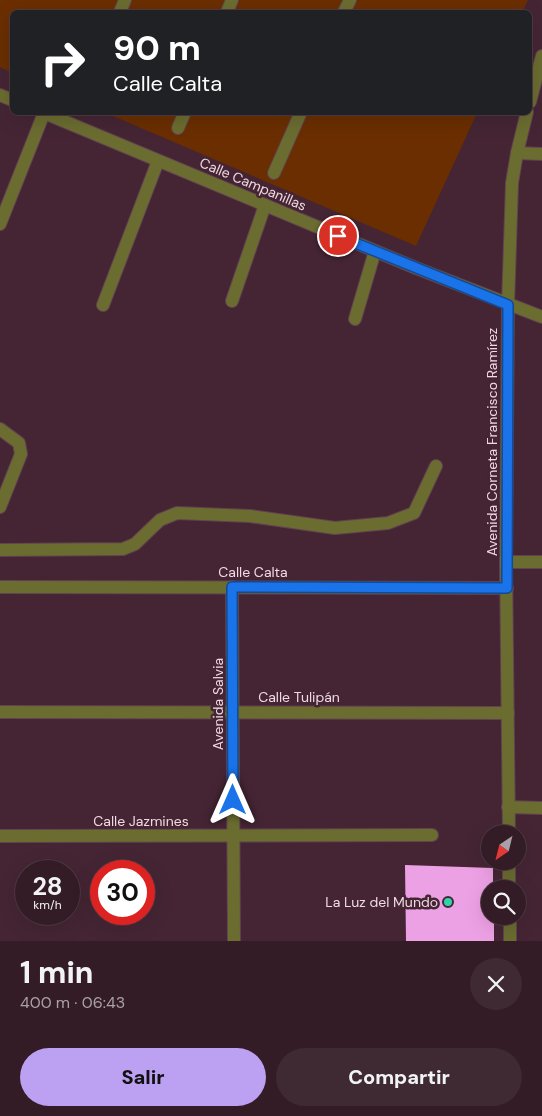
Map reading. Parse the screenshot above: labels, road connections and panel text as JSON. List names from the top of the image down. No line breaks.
{"streets":{"street":["Calle Campanillas","Avenida Corneta Francisco Ramírez","Calle Calta","Calle Tulipán","Avenida Salvia","Calle Jazmines"]},"crossings":[["Calle Campanillas","Avenida Corneta Francisco Ramírez"],["Avenida Corneta Francisco Ramírez","Calle Calta"],["Avenida Corneta Francisco Ramírez","Calle Tulipán"],["Calle Calta","Avenida Salvia"],["Calle Tulipán","Avenida Salvia"],["Avenida Salvia","Calle Jazmines"]],"places":["La Luz del Mundo"],"north":"bottom left","page":{"turn":["90 m","Calle Calta"],"speed":"28 km/h","limit":"30","heading":["1 min","400 m · 06:43"],"buttons":["Salir","Compartir"]}}
